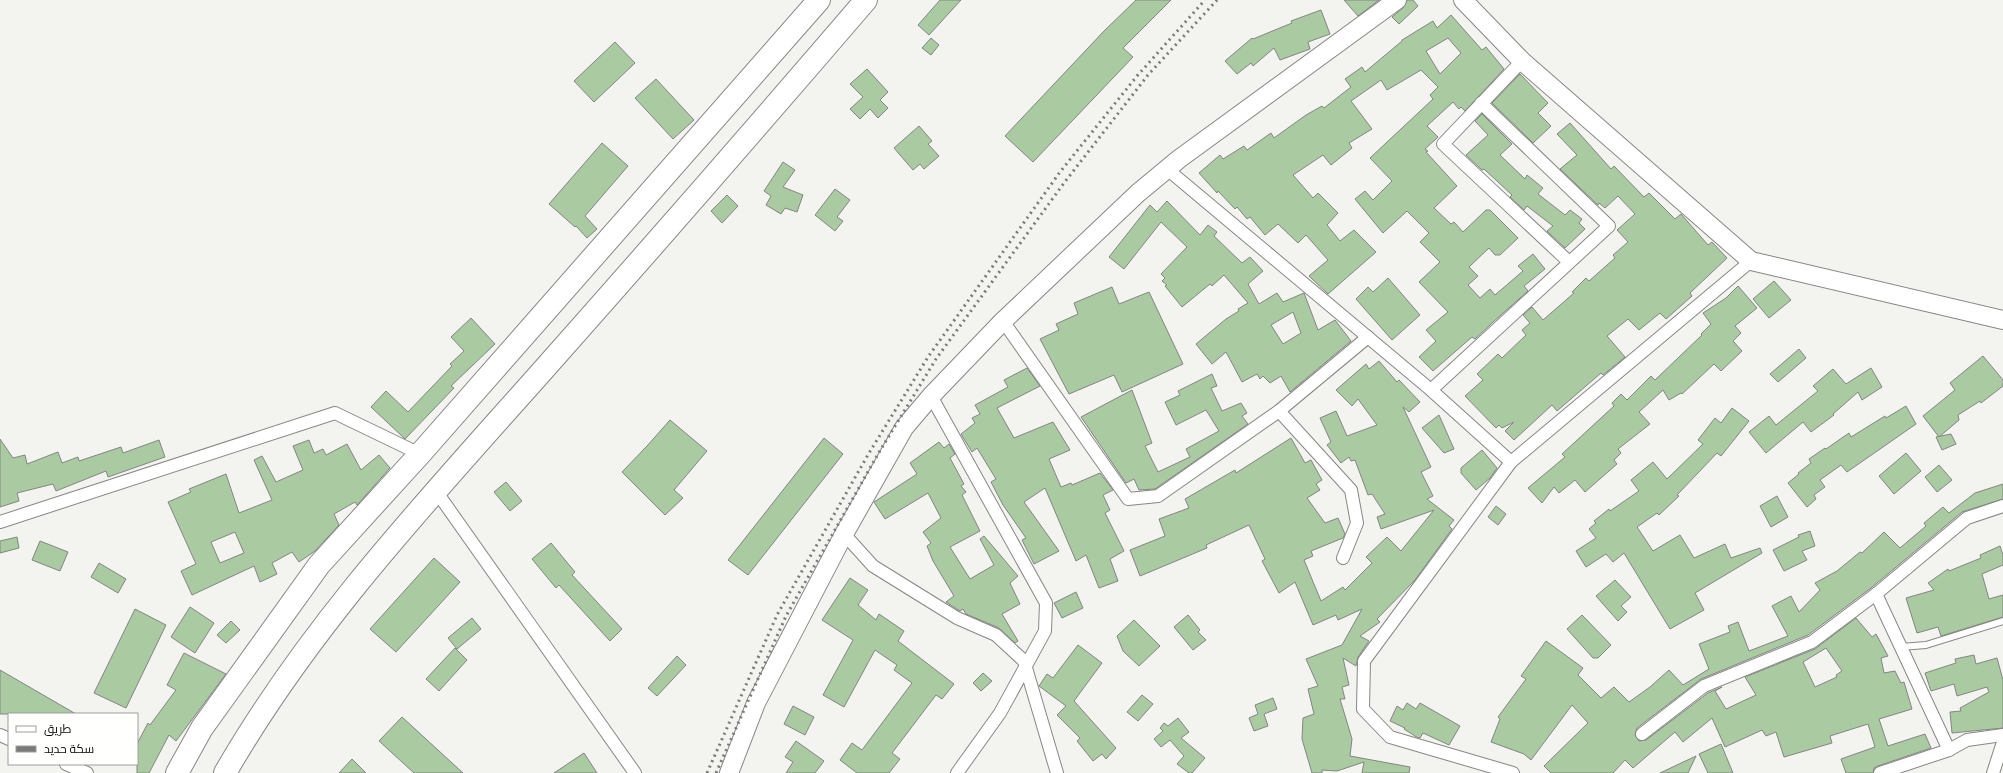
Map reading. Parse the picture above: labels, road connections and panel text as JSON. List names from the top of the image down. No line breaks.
{"legend":["طريق","سكة حديد"]}
